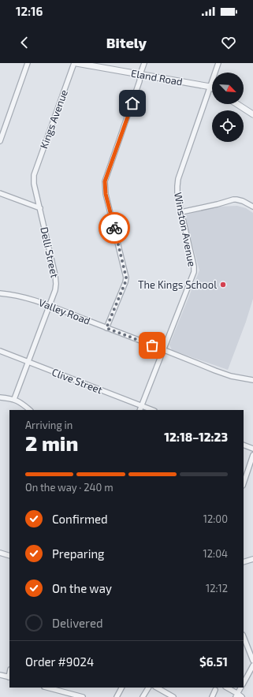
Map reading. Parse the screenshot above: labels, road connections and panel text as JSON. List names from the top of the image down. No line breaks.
{"streets":{"street":["Eland Road","Kings Avenue","Winston Avenue","Delli Street","Valley Road","Clive Street"]},"crossings":[["Eland Road","Winston Avenue"],["Kings Avenue","Delli Street"],["Winston Avenue","Valley Road"],["Winston Avenue","Clive Street"],["Delli Street","Valley Road"],["Delli Street","Clive Street"]],"places":["The Kings School"],"north":"bottom right","page":{"status":"12:16","header":"Bitely","heading":["2 min","Arriving in","12:18–12:23"],"panel":["Order #9024","$6.51"],"bar":"On the way · 240 m","list":[["Confirmed","12:00"],["Preparing","12:04"],["On the way","12:12"],"Delivered"]}}
